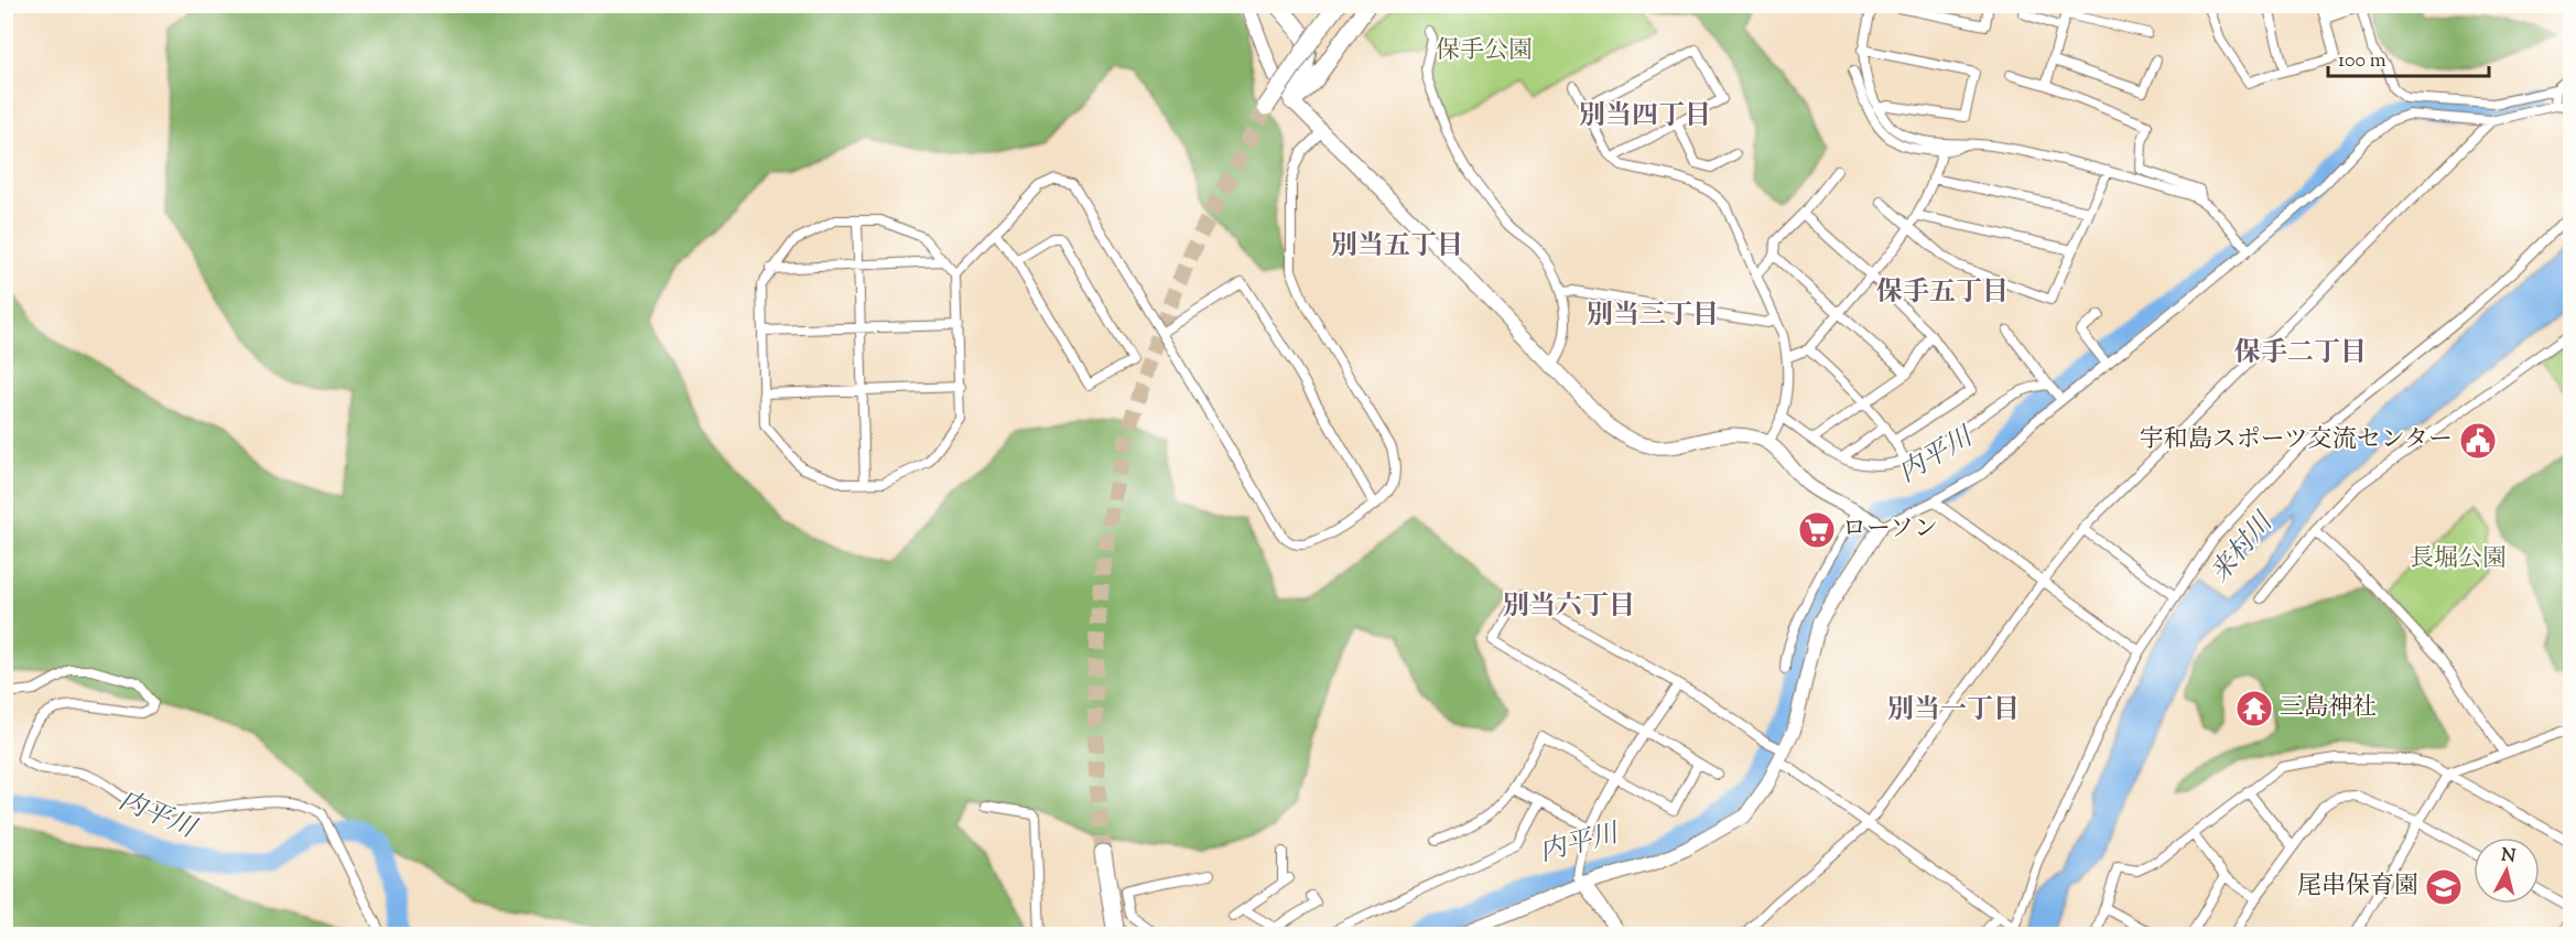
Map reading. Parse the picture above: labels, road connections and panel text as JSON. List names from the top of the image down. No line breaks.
{"districts":["別当四丁目","別当五丁目","保手五丁目","別当三丁目","保手二丁目","別当六丁目","別当一丁目"],"water":["内平川","来村川"],"parks":["保手公園","長堀公園"],"places":{"public building":["宇和島スポーツ交流センター"],"supermarket":["ローソン"],"temple":["三島神社"],"school or university":["尾串保育園"]},"scale_bar":"100 m","north":"top"}
